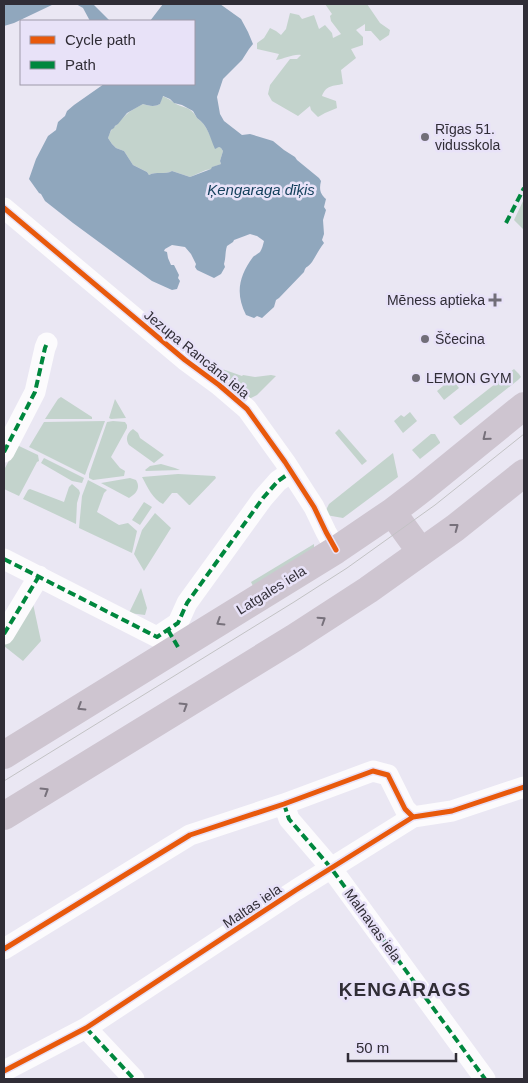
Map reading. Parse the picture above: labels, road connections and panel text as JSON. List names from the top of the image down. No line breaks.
{"streets":{"highway":["Latgales iela"],"street":["Jezupa Rancāna iela","Maltas iela","Malnavas iela"]},"crossings":[["Jezupa Rancāna iela","Latgales iela"],["Maltas iela","Malnavas iela"]],"districts":["ĶENGARAGS"],"water":["Ķengaraga dīķis"],"places":{"other":["Rīgas 51. vidusskola","Ščecina","LEMON GYM"],"health":["Mēness aptieka"]},"legend":["Cycle path","Path"],"scale_bar":"50 m"}
